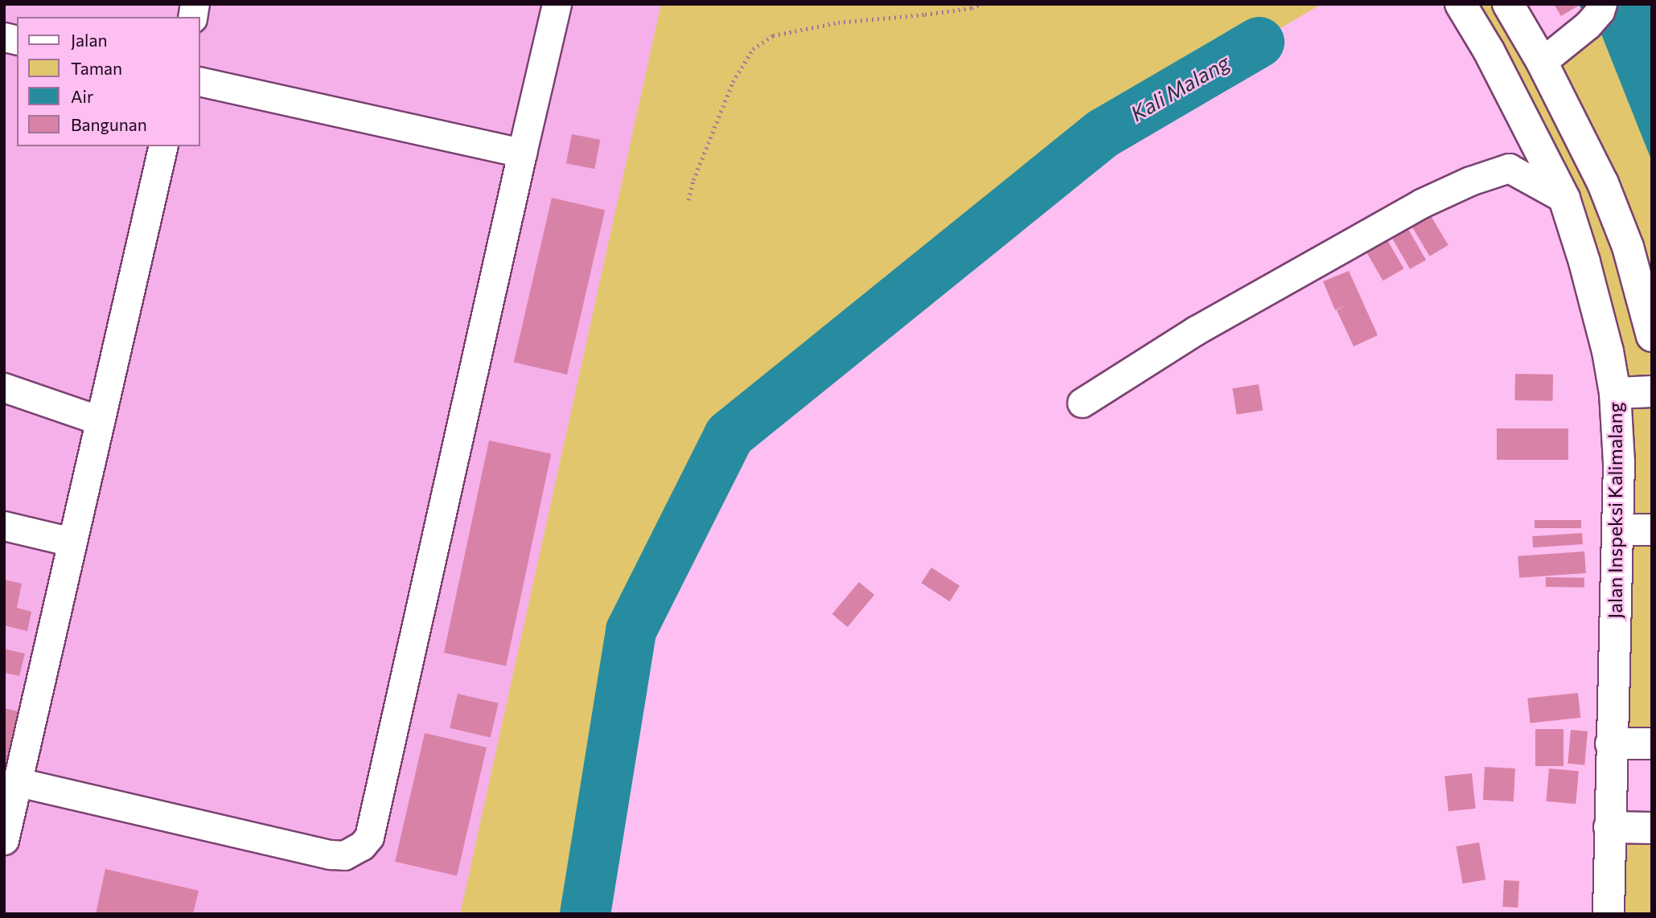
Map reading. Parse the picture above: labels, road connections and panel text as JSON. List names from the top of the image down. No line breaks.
{"streets":{"main road":["Jalan Inspeksi Kalimalang"]},"water":["Kali Malang"],"legend":["Jalan","Taman","Air","Bangunan"]}
